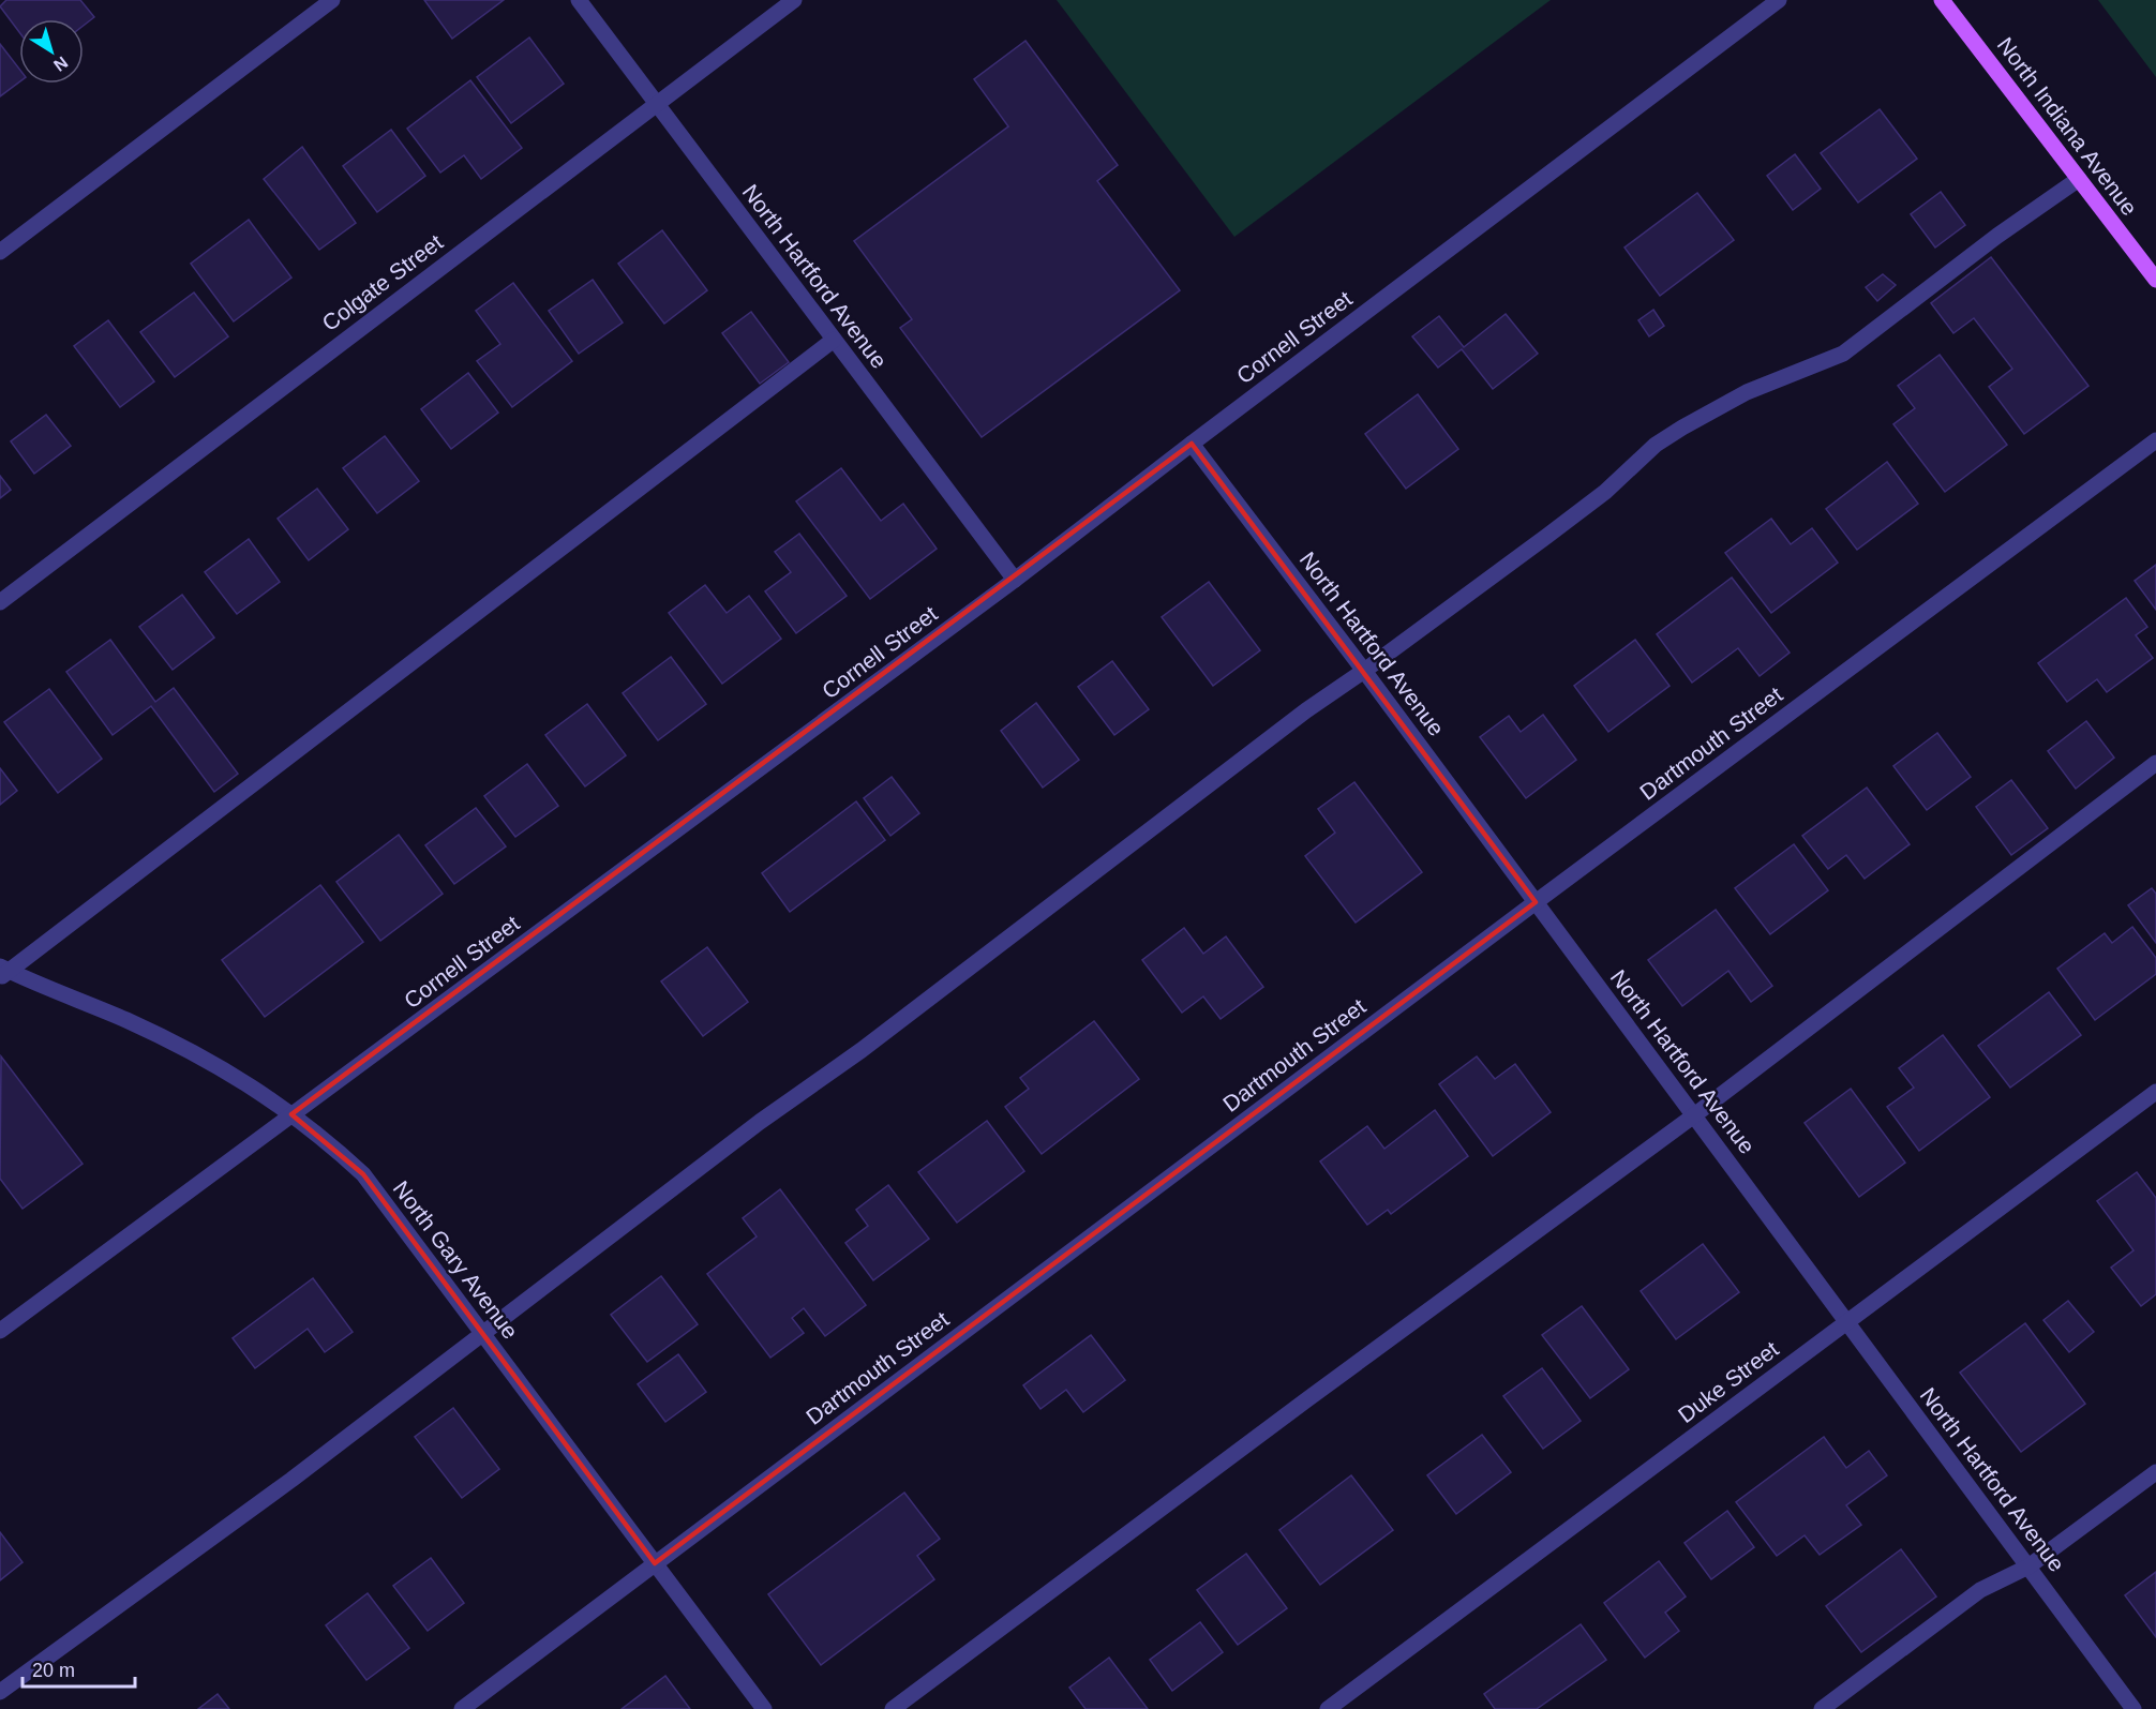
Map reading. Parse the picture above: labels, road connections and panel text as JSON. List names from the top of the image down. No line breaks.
{"streets":{"main road":["North Indiana Avenue"],"street":["North Hartford Avenue","Colgate Street","Cornell Street","Dartmouth Street","North Gary Avenue","Duke Street"]},"crossings":[["North Hartford Avenue","Colgate Street"],["North Hartford Avenue","Cornell Street"],["North Hartford Avenue","Dartmouth Street"],["North Hartford Avenue","Duke Street"],["Cornell Street","North Gary Avenue"],["Dartmouth Street","North Gary Avenue"]],"scale_bar":"20 m","north":"bottom right"}
